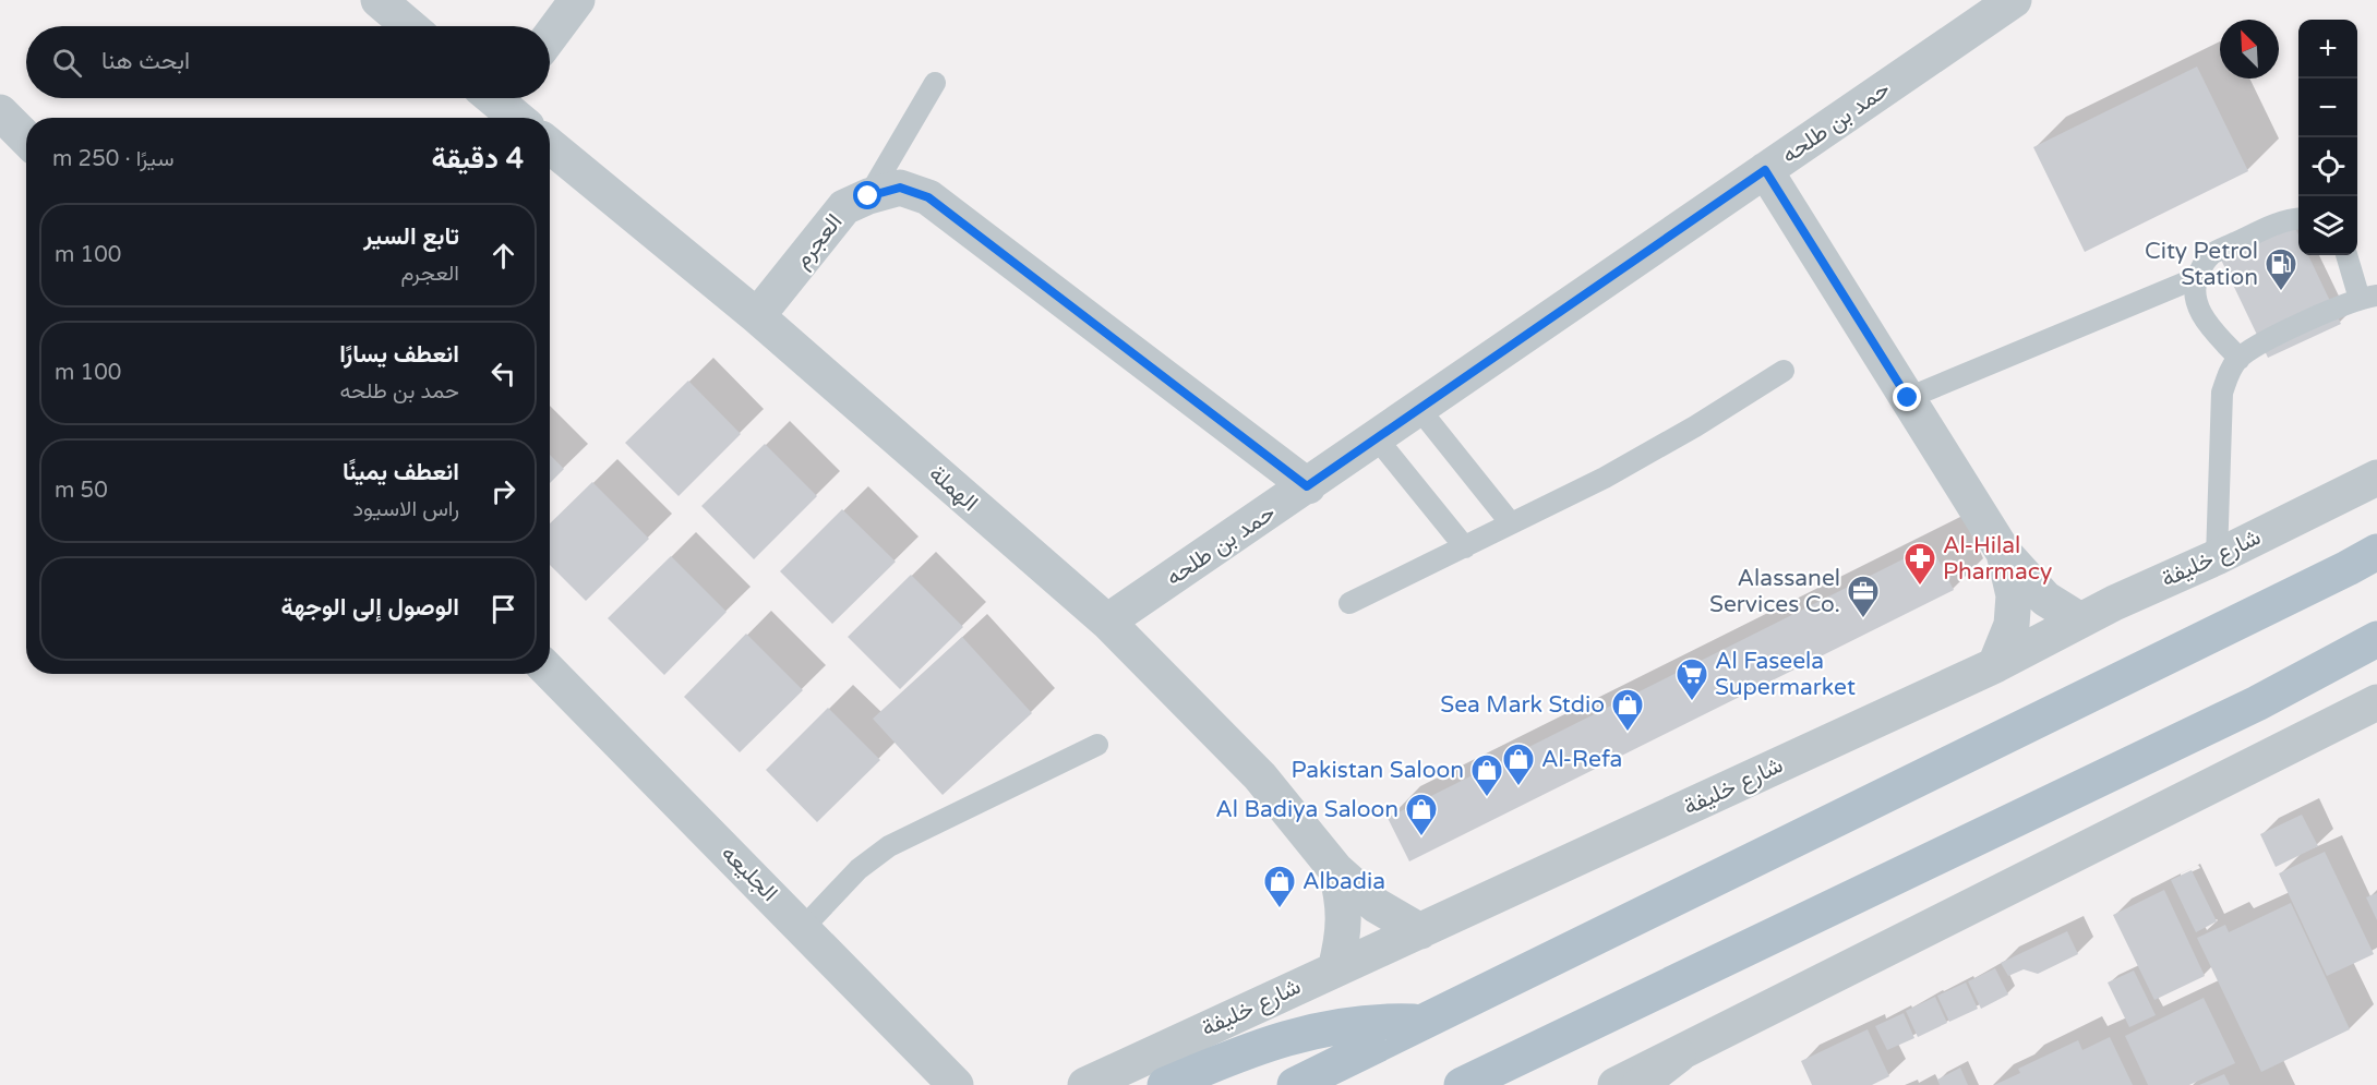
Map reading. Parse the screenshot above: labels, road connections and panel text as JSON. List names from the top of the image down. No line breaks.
{"streets":{"street":["حمد بن طلحه","العجرم","الهملة","شارع خليفة","الجليعه"]},"crossings":[["حمد بن طلحه","العجرم"],["حمد بن طلحه","الهملة"],["العجرم","الهملة"],["الهملة","شارع خليفة"]],"places":{"fuel station":["City Petrol Station"],"pharmacy":["Al-Hilal Pharmacy"],"office":["Alassanel Services Co."],"supermarket":["Al Faseela Supermarket"],"shop":["Sea Mark Stdio","Al-Refa","Pakistan Saloon","Al Badiya Saloon","Albadia"]},"north":"top left","page":{"map_buttons":["+","−"],"search":"ابحث هنا","heading":["4 دقيقة","سيرًا · 250 m"],"list":[["تابع السير","العجرم","100 m"],["انعطف يسارًا","حمد بن طلحه","100 m"],["انعطف يمينًا","راس الاسيود","50 m"],"الوصول إلى الوجهة"]}}
